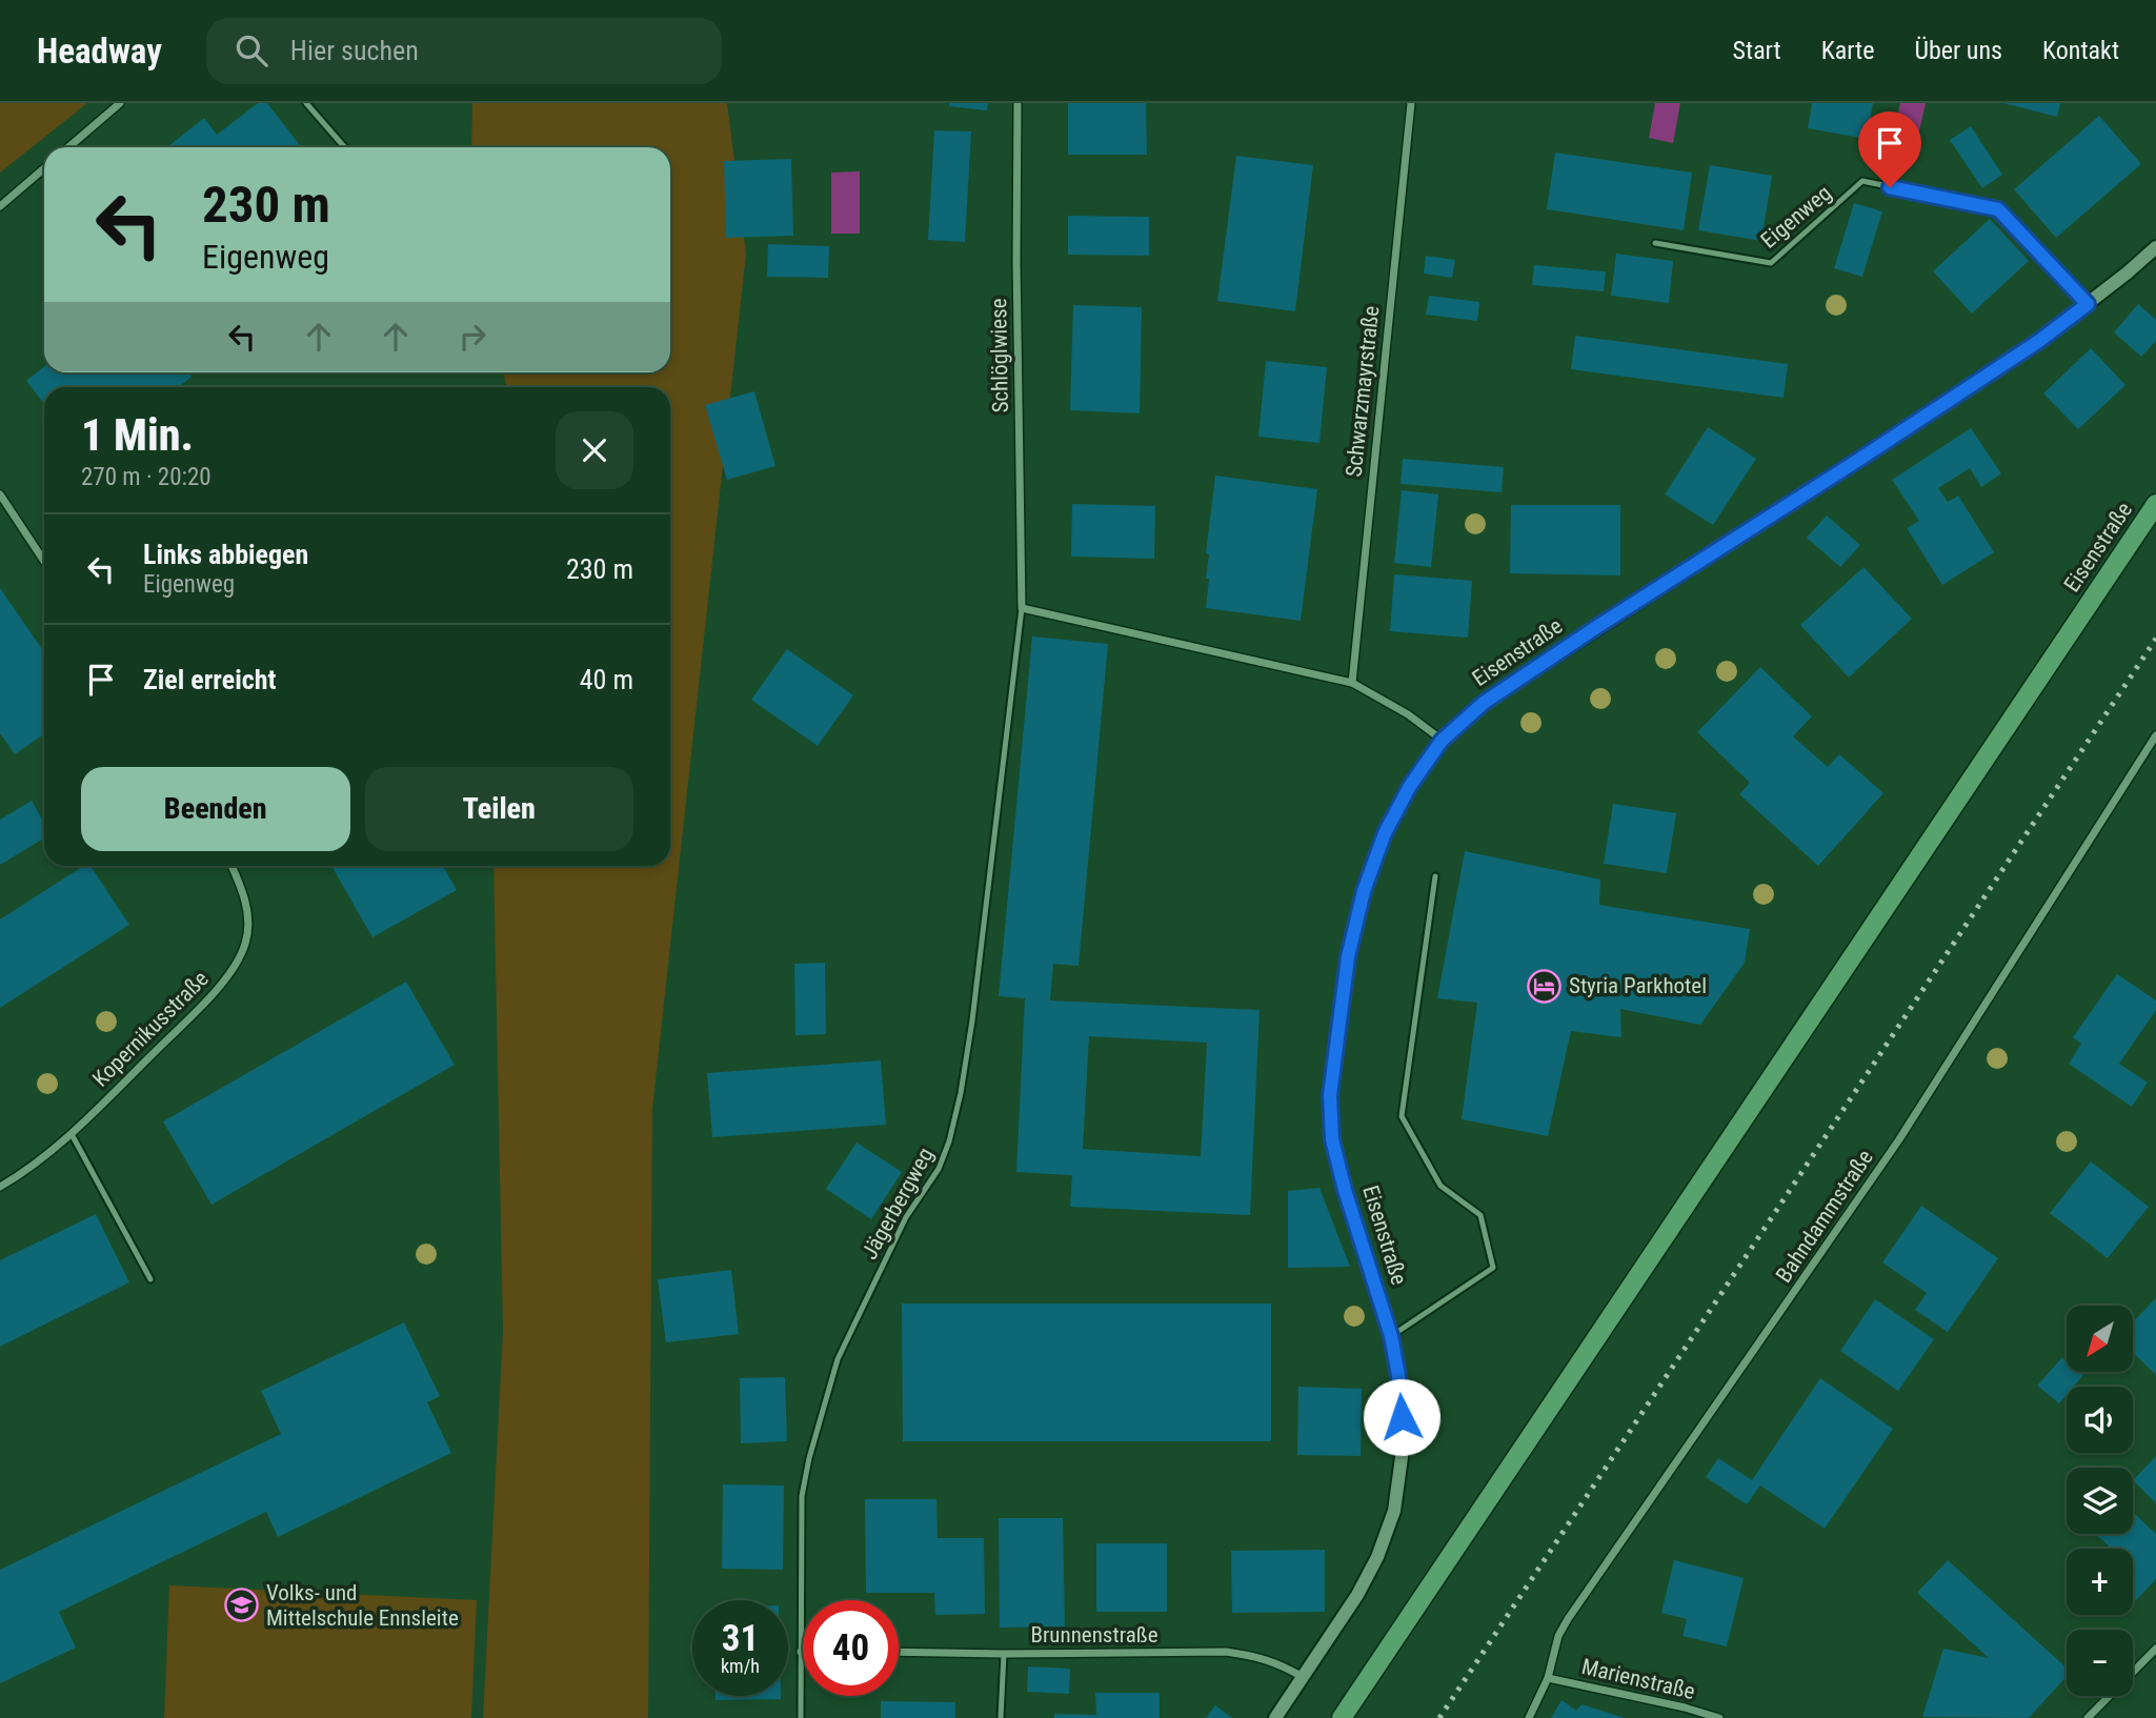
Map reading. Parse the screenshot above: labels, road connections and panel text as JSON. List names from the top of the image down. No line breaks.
{"streets":{"main road":["Eisenstraße"],"street":["Schlöglwiese","Schwarzmayrstraße","Kopernikusstraße","Bahndammstraße","Brunnenstraße","Marienstraße"],"lane":["Eigenweg","Jägerbergweg"]},"crossings":[["Eigenweg","Eisenstraße"],["Schlöglwiese","Jägerbergweg"],["Eisenstraße","Brunnenstraße"],["Bahndammstraße","Marienstraße"]],"places":{"hotel":["Styria Parkhotel"],"school or university":["Volks- und Mittelschule Ennsleite"]},"north":"bottom left","page":{"header":"Headway","search":"Hier suchen","nav":["Start","Karte","Über uns","Kontakt"],"turn":["230 m","Eigenweg"],"heading":["1 Min.","270 m · 20:20"],"list":[{"name":"Links abbiegen","note":"Eigenweg","value":"230 m"},{"name":"Ziel erreicht","value":"40 m"}],"buttons":["Beenden","Teilen"],"map_buttons":["+","−"],"speed":"31 km/h","limit":"40"}}
